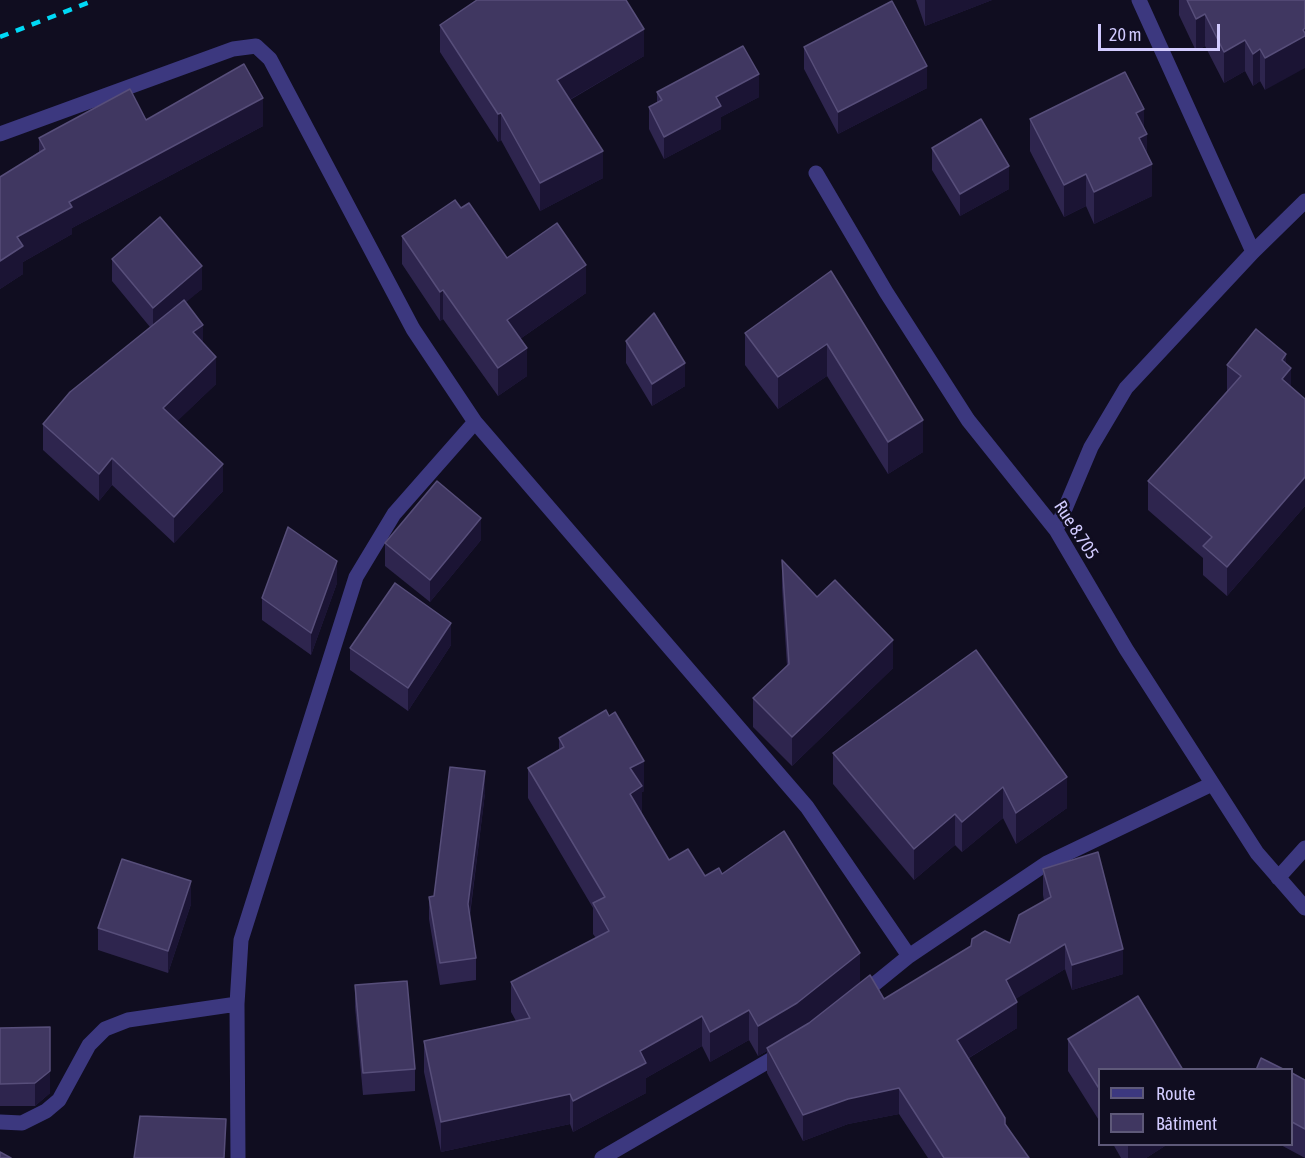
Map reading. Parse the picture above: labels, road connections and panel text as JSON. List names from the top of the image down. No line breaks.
{"streets":{"street":["Rue 8.705"]},"legend":["Route","Bâtiment"],"scale_bar":"20 m"}
